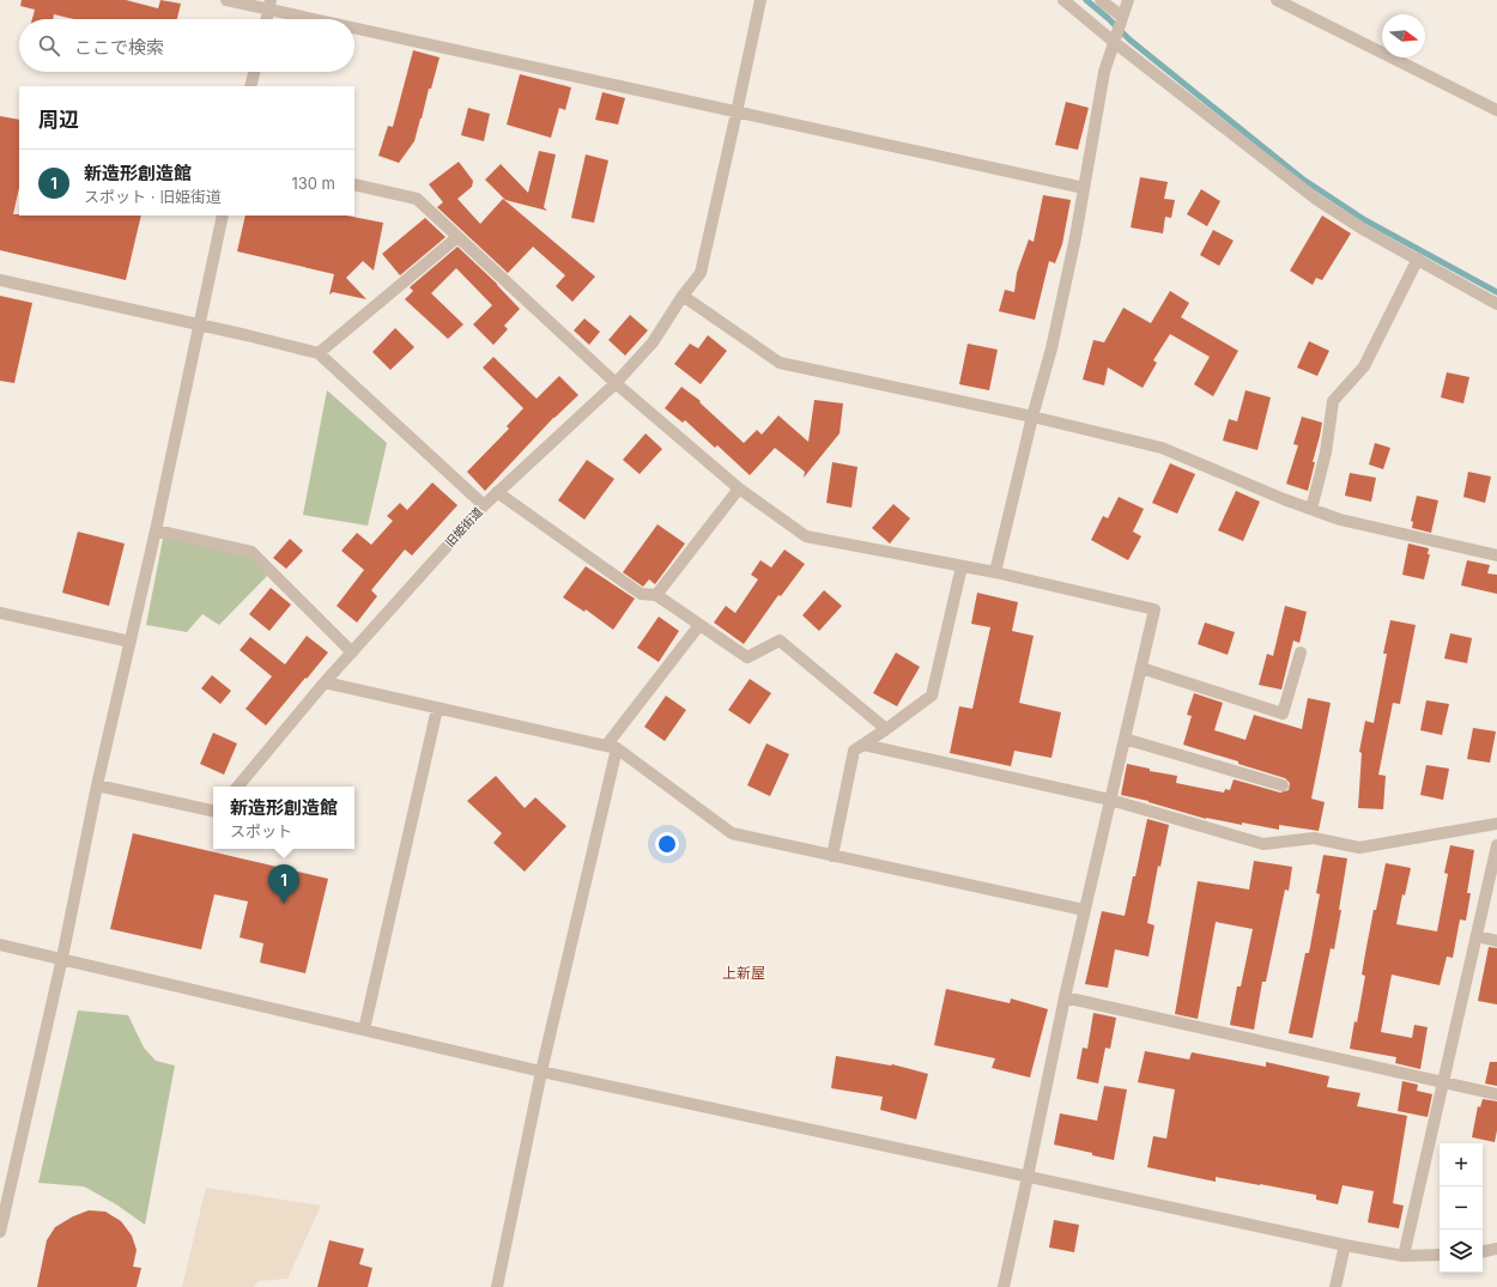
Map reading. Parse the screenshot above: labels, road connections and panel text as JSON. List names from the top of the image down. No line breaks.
{"streets":{"street":["旧姫街道"]},"districts":["上新屋"],"north":"right","page":{"search":"ここで検索","heading":"周辺","list":[{"mark":"1","name":"新造形創造館","note":"スポット · 旧姫街道","value":"130 m"}],"popup":["新造形創造館","スポット"],"pins":"1","map_buttons":["+","−"]}}
